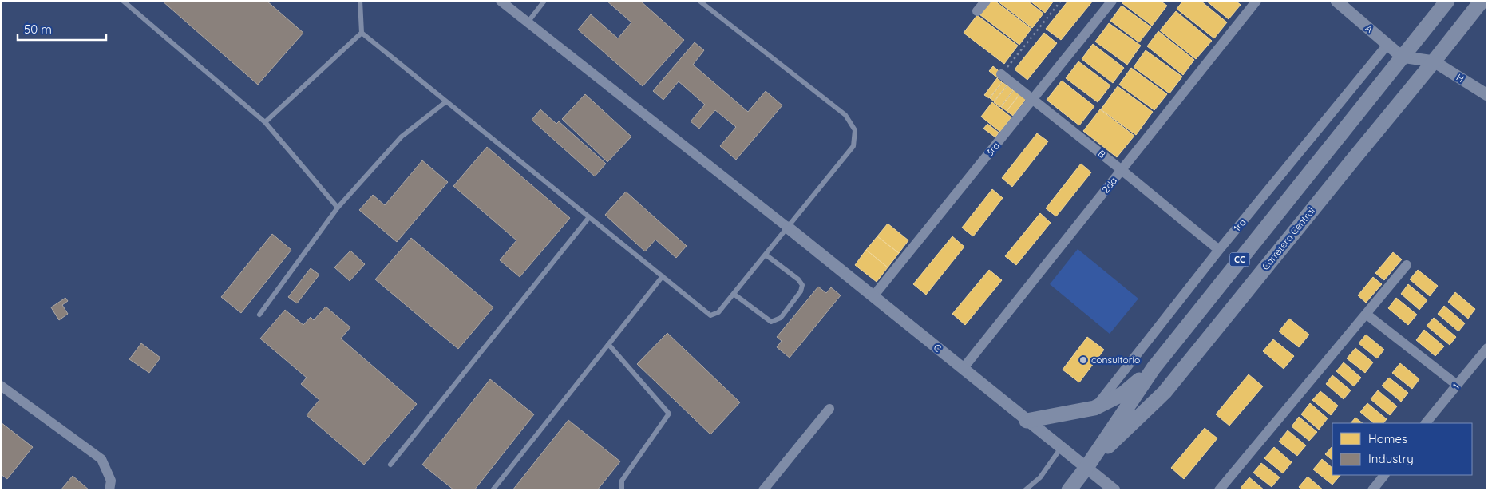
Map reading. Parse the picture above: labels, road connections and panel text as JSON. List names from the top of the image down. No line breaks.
{"streets":{"main road":["Carretera Central","CC"],"street":["A","H","3ra","B","2da","1ra","C","1"]},"crossings":[["A","1ra"],["A","Carretera Central"],["H","Carretera Central"],["3ra","B"],["3ra","C"],["B","2da"],["B","1ra"],["2da","C"],["Carretera Central","C"]],"places":["consultorio"],"legend":["Homes","Industry"],"scale_bar":"50 m"}
